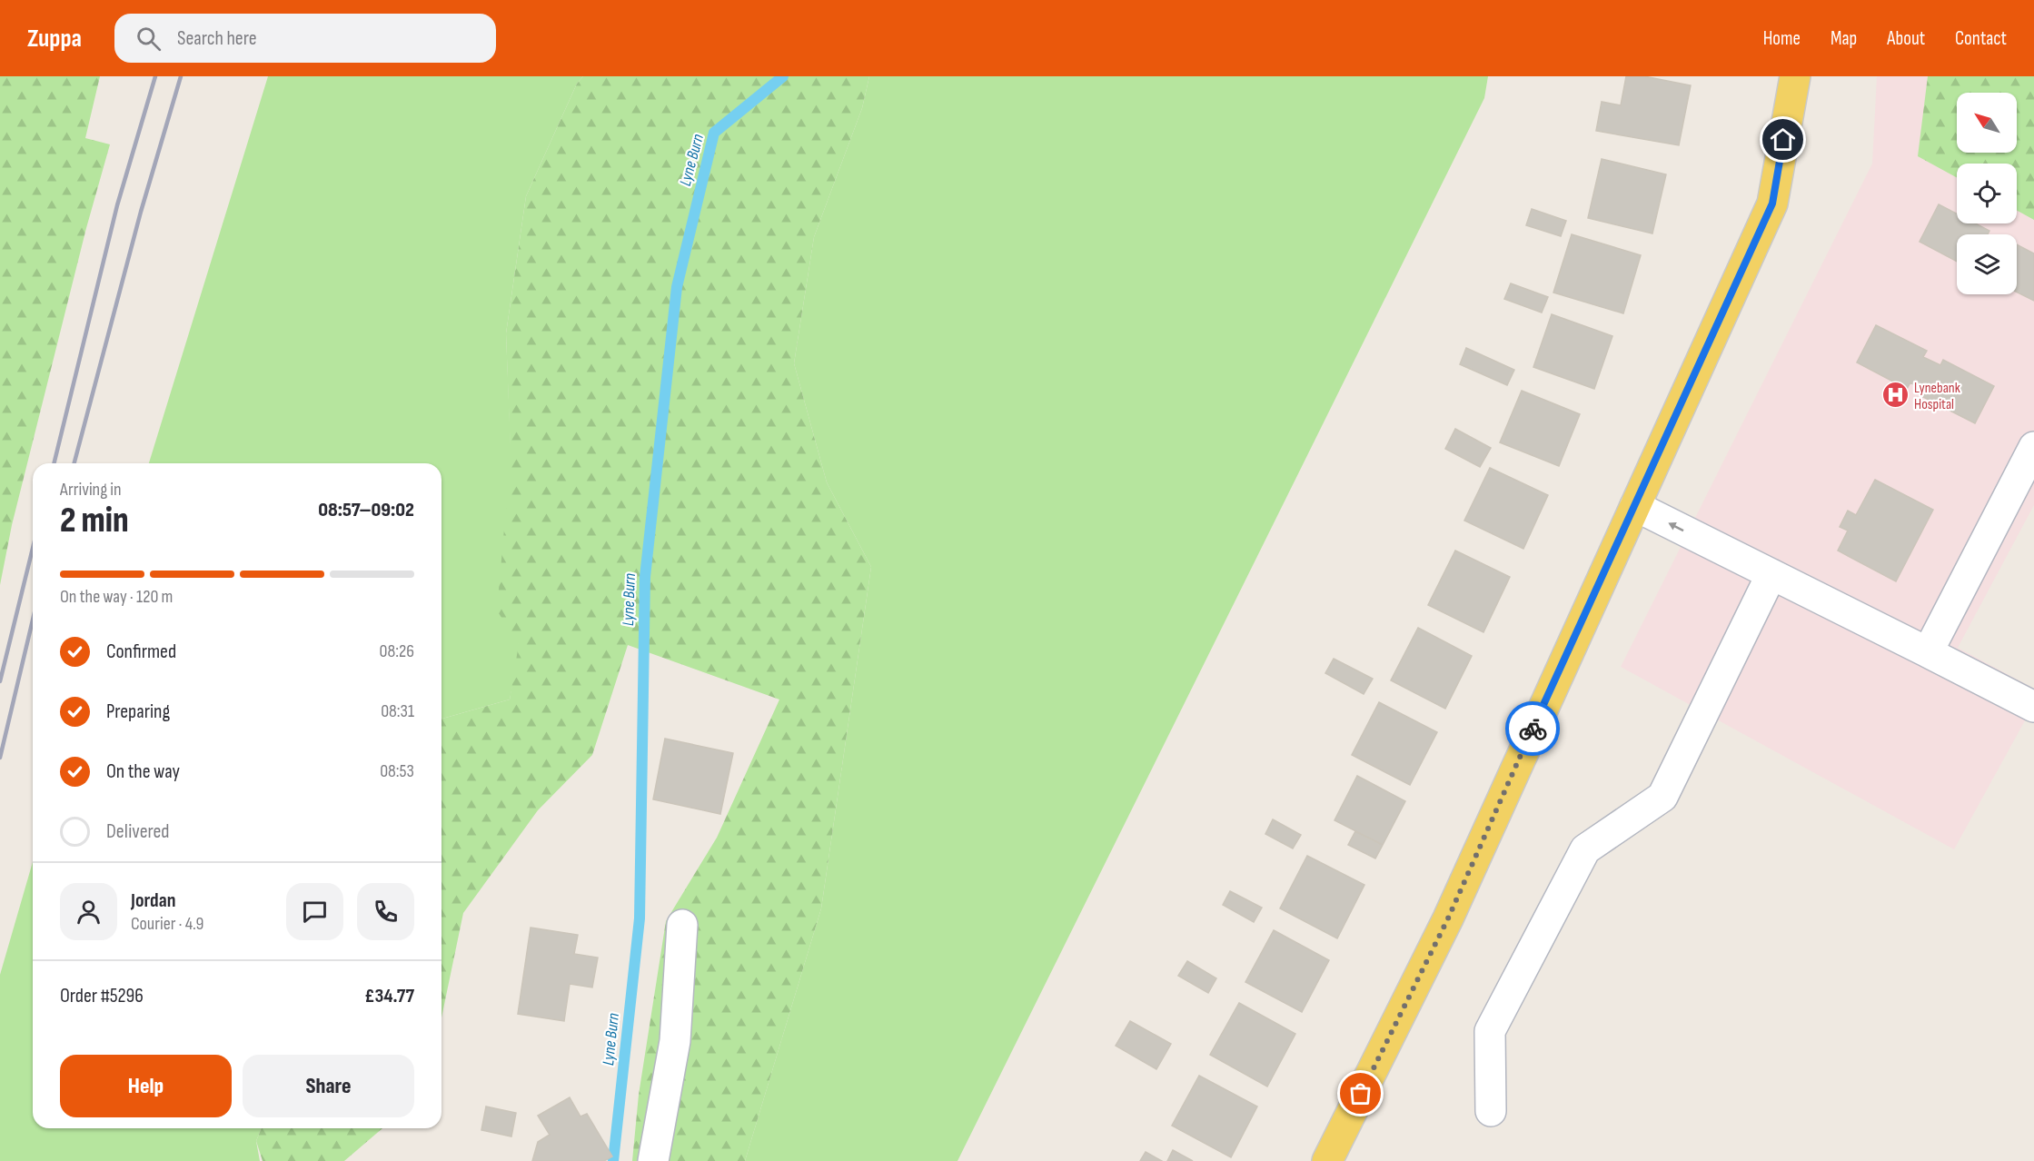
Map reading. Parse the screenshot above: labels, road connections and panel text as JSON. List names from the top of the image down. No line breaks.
{"water":["Lyne Burn"],"places":{"hospital":["Lynebank Hospital"]},"north":"top left","page":{"header":"Zuppa","search":"Search here","nav":["Home","Map","About","Contact"],"heading":["2 min","Arriving in","08:57–09:02"],"panel":["Jordan","Courier · 4.9","Order #5296","£34.77"],"bar":"On the way · 120 m","list":[["Confirmed","08:26"],["Preparing","08:31"],["On the way","08:53"],"Delivered"],"buttons":["Help","Share"]}}
